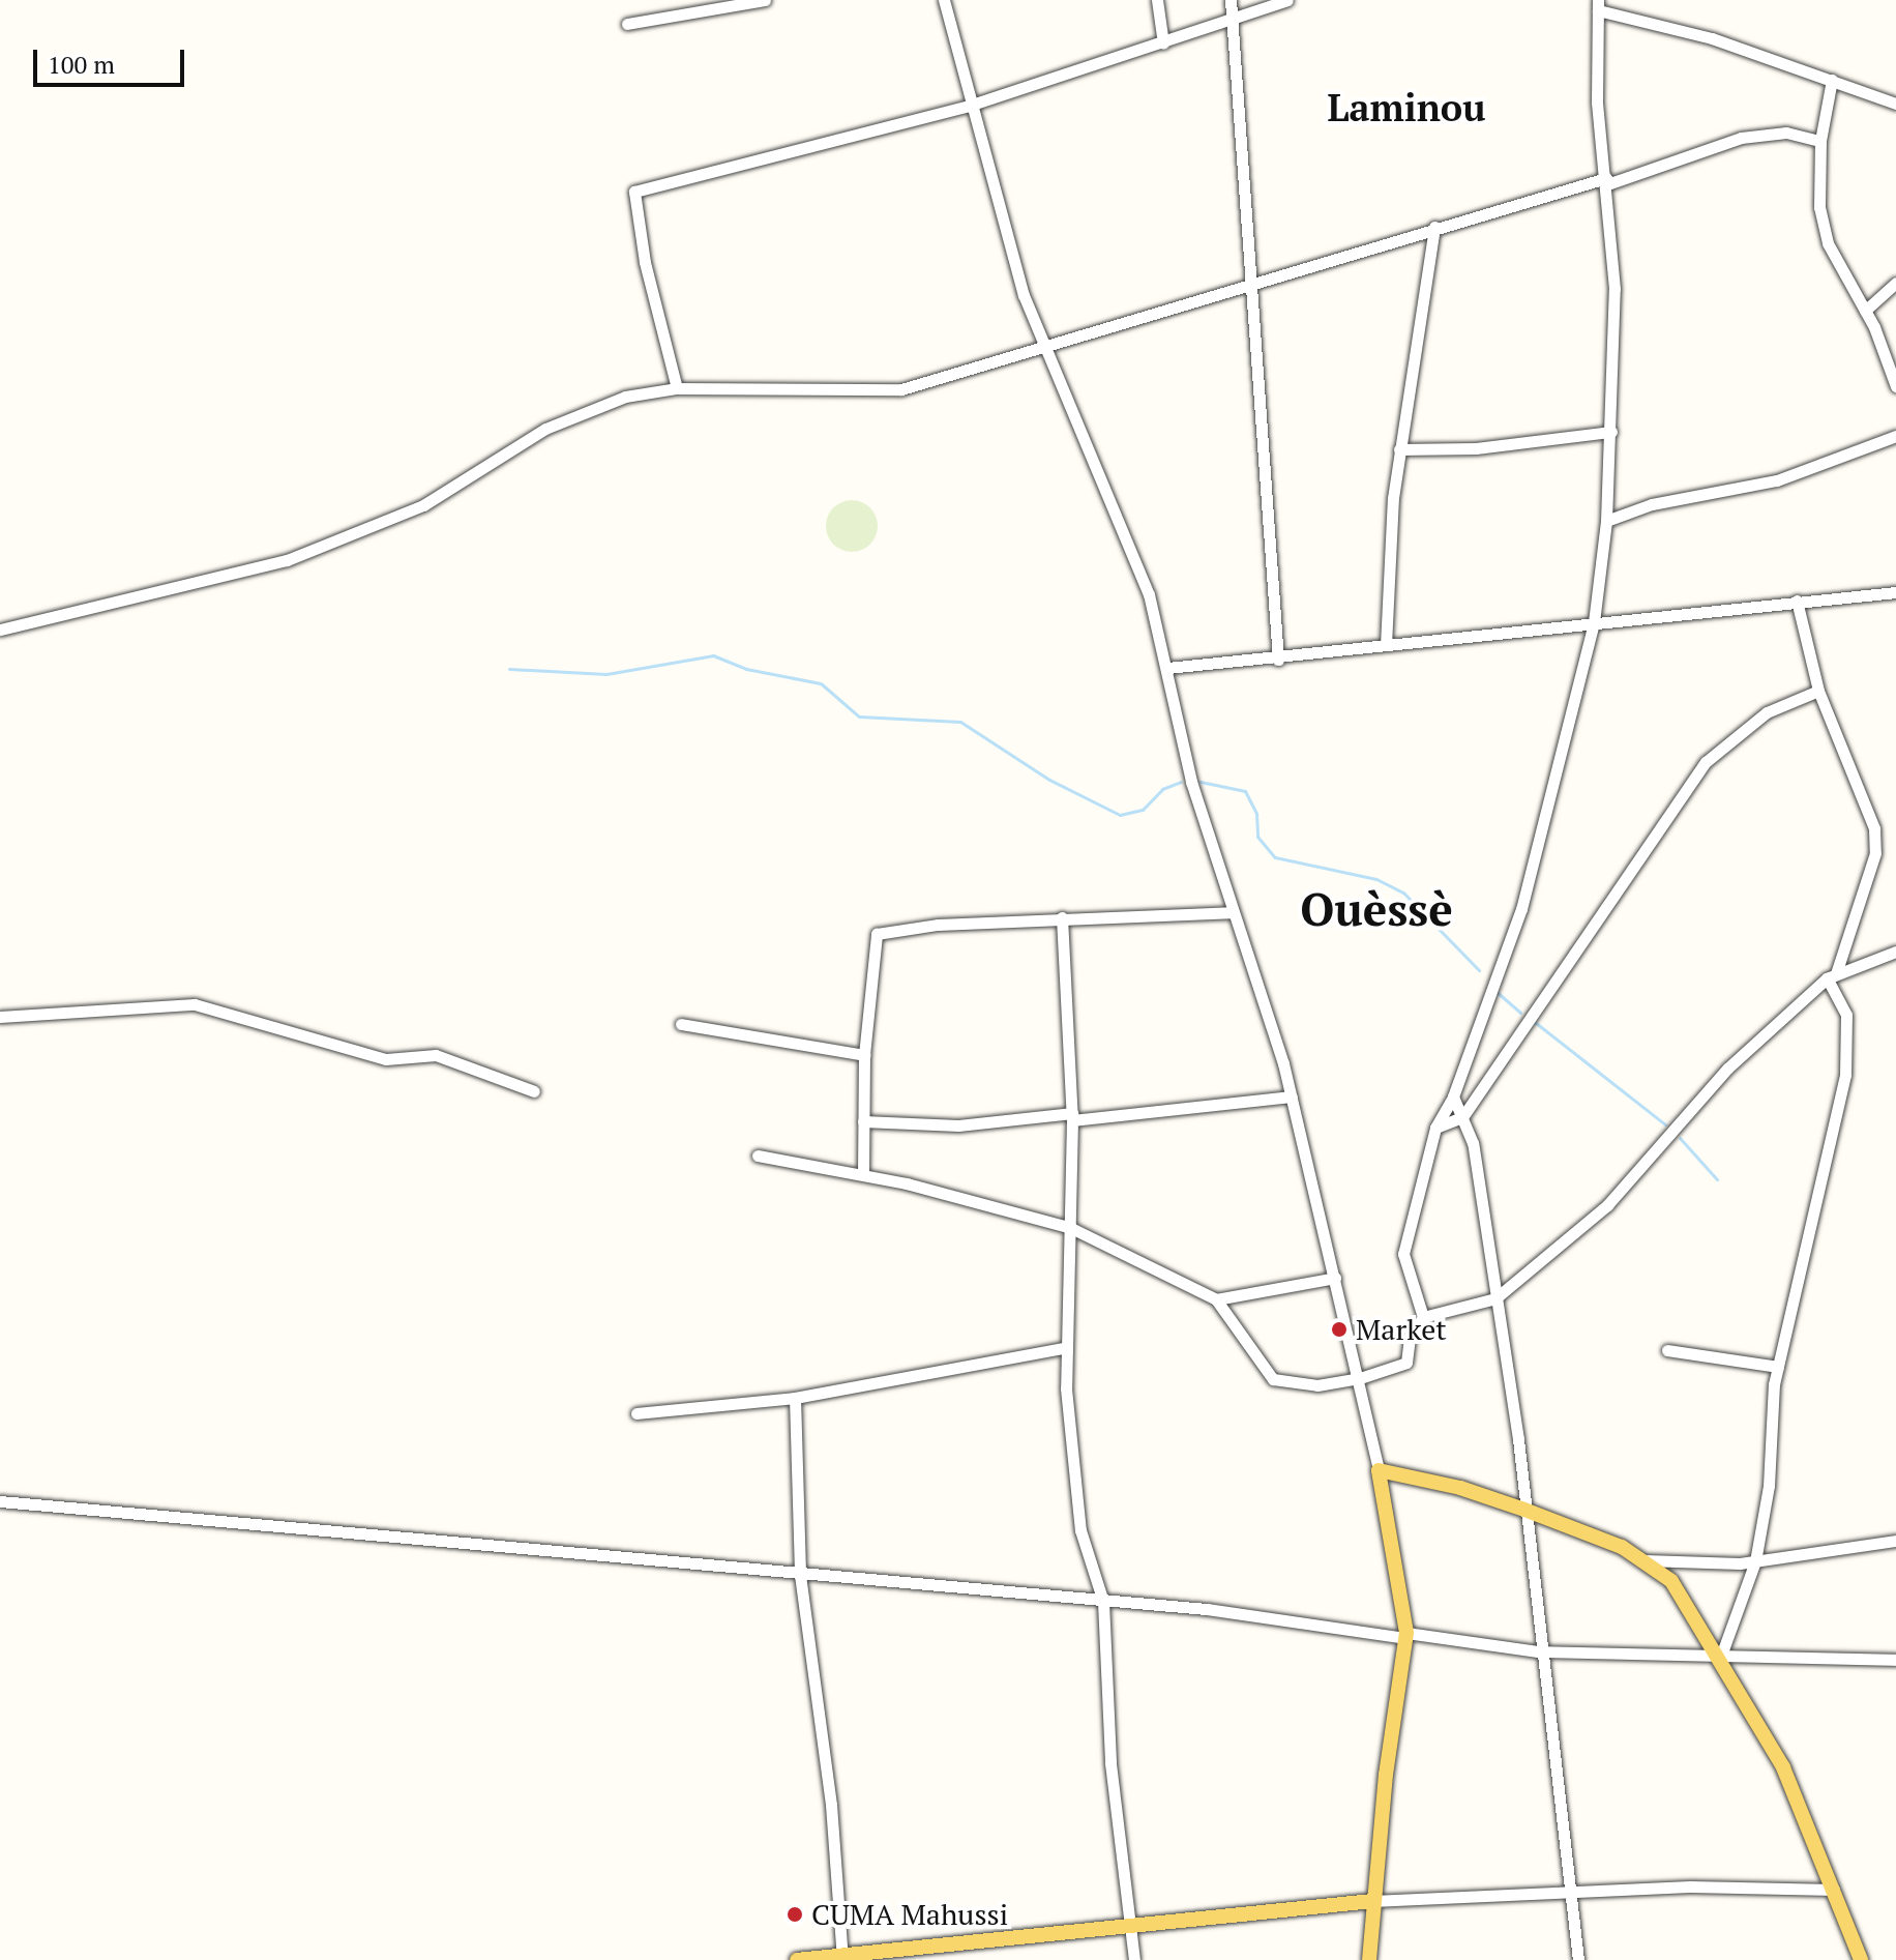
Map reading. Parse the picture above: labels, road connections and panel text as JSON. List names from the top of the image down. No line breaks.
{"districts":["Laminou","Ouèssè"],"places":["Market","CUMA Mahussi"],"scale_bar":"100 m"}
